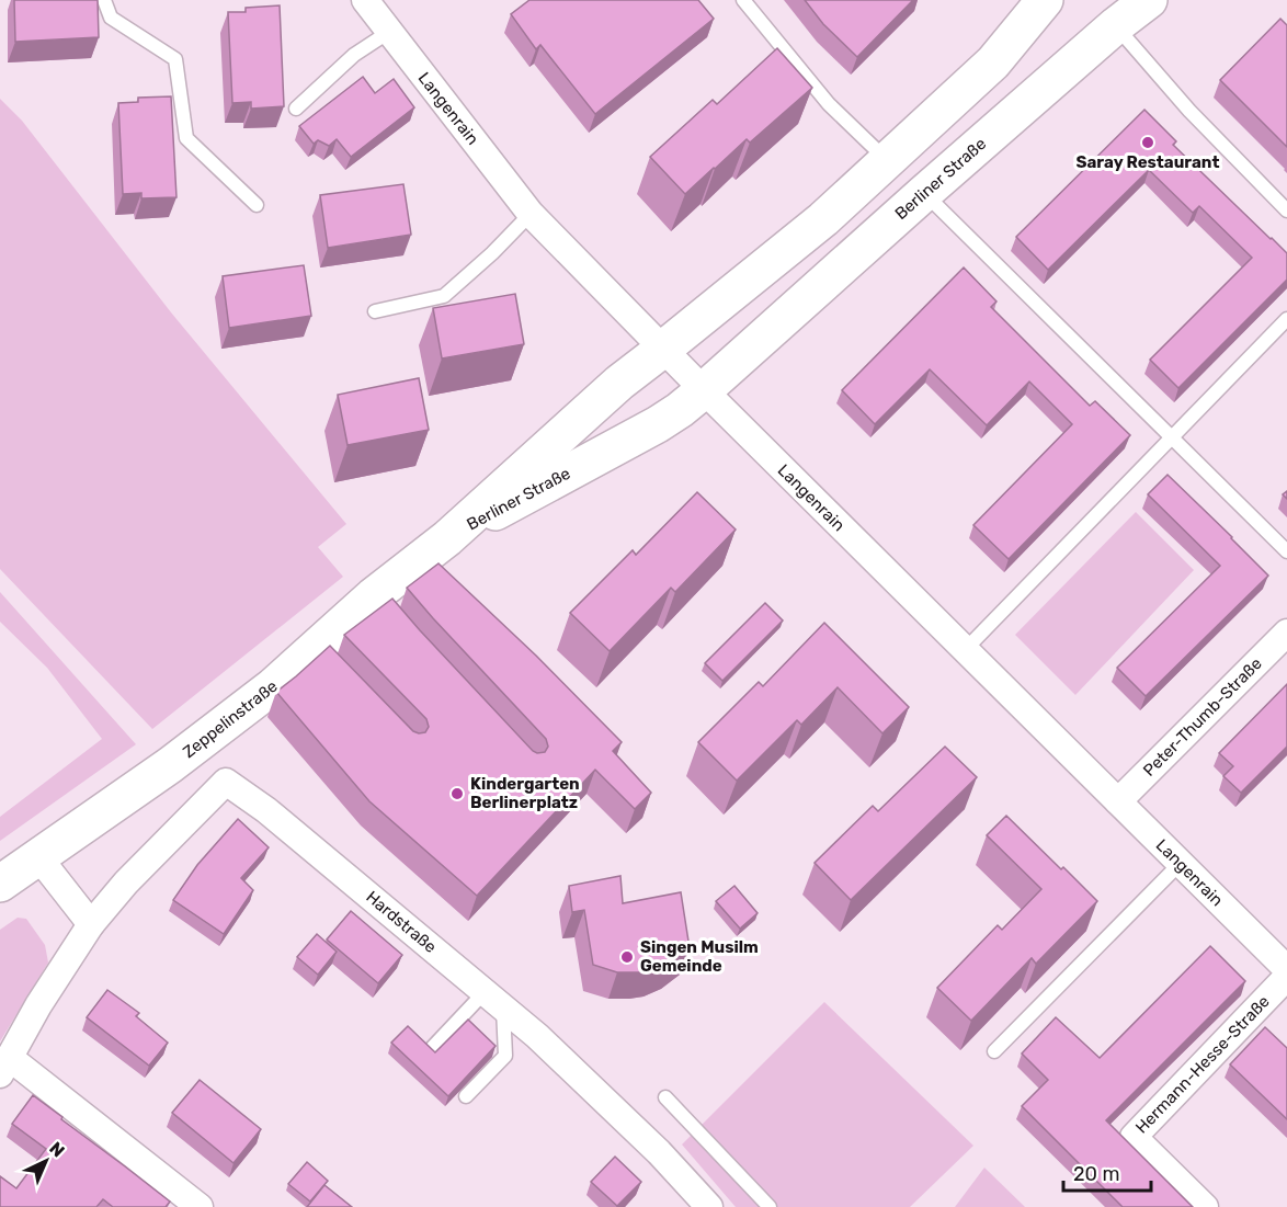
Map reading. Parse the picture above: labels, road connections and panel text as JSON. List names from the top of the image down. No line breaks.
{"streets":{"street":["Langenrain","Berliner Straße","Peter-Thumb-Straße","Zeppelinstraße","Hardstraße","Hermann-Hesse-Straße"]},"crossings":[["Langenrain","Berliner Straße"],["Langenrain","Peter-Thumb-Straße"],["Berliner Straße","Zeppelinstraße"]],"places":["Saray Restaurant","Kindergarten Berlinerplatz","Singen Musilm Gemeinde"],"scale_bar":"20 m","north":"top right"}
